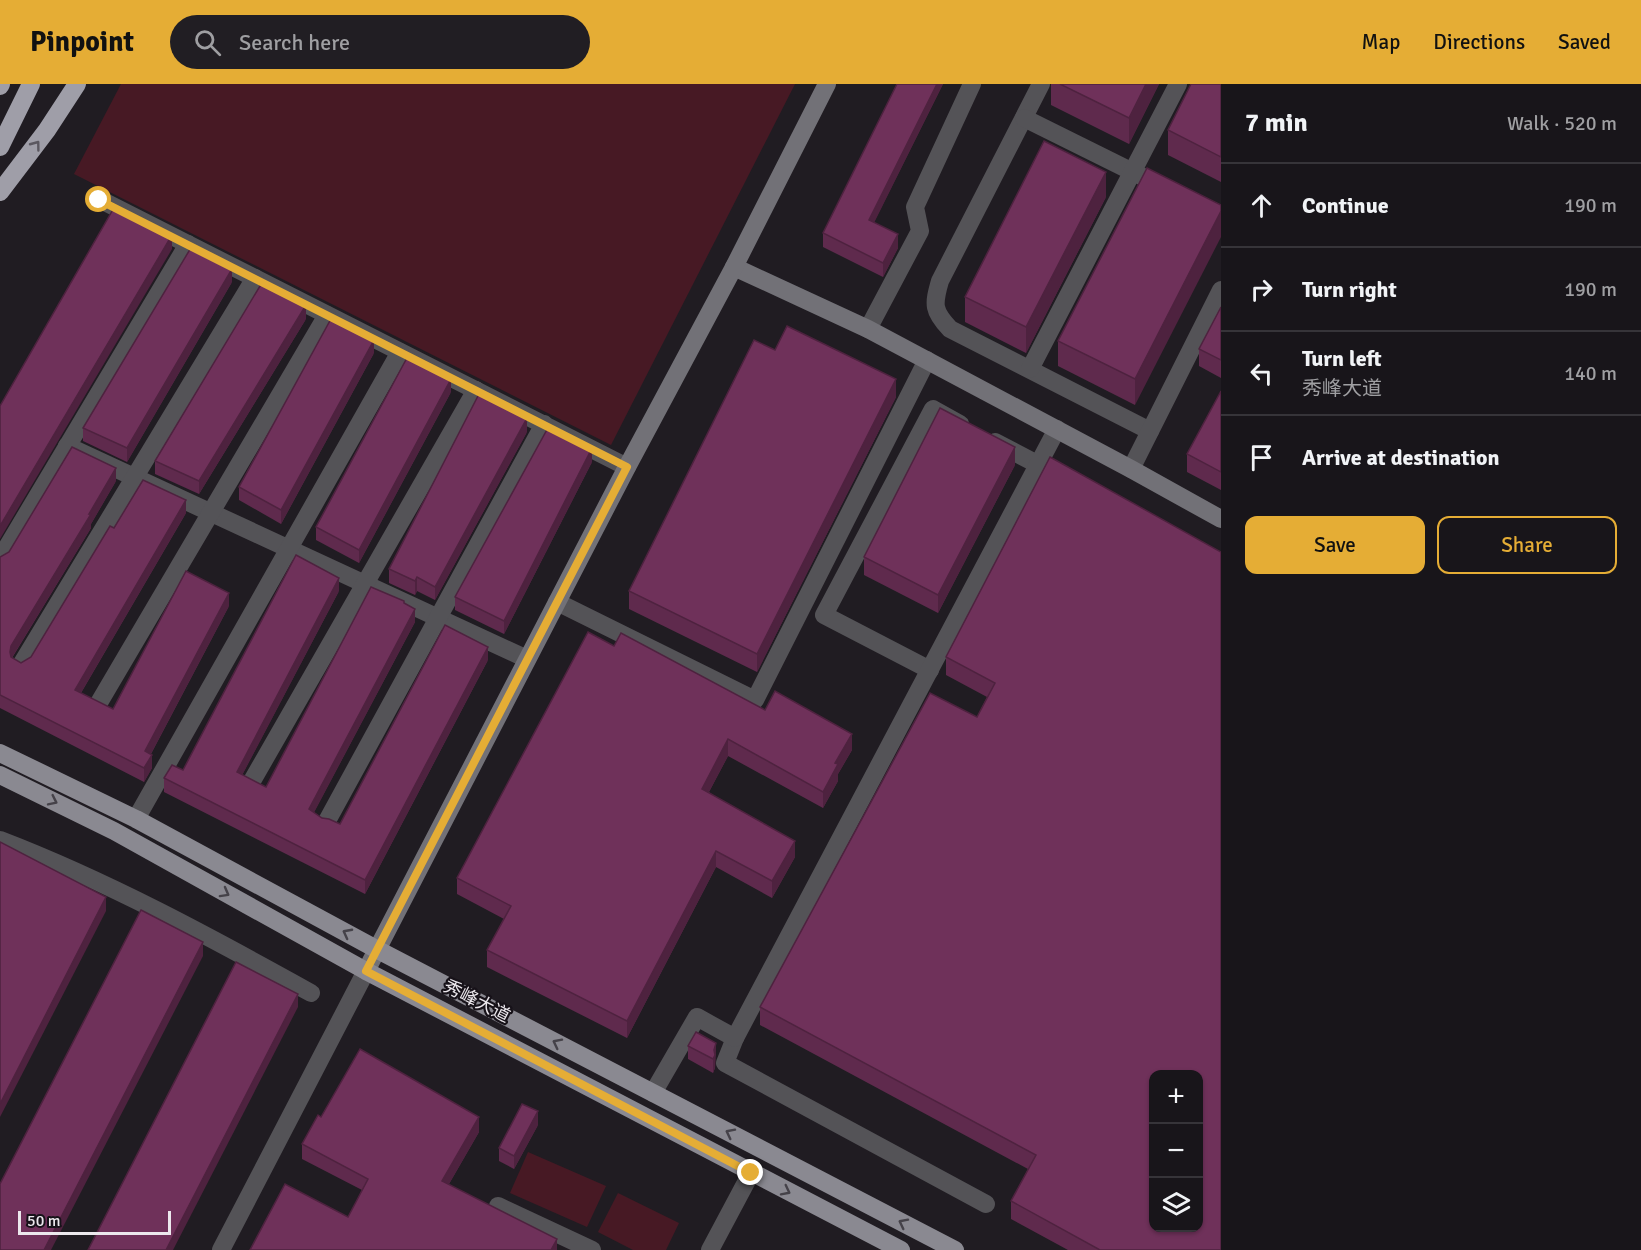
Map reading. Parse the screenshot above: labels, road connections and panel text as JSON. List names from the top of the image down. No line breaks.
{"streets":{"main road":["秀峰大道"]},"scale_bar":"50 m","page":{"header":"Pinpoint","search":"Search here","nav":["Map","Directions","Saved"],"heading":["7 min","Walk · 520 m"],"list":[["Continue","190 m"],["Turn right","190 m"],["Turn left","秀峰大道","140 m"],"Arrive at destination"],"buttons":["Save","Share"],"map_buttons":["+","−"],"scale":"50 m"}}
